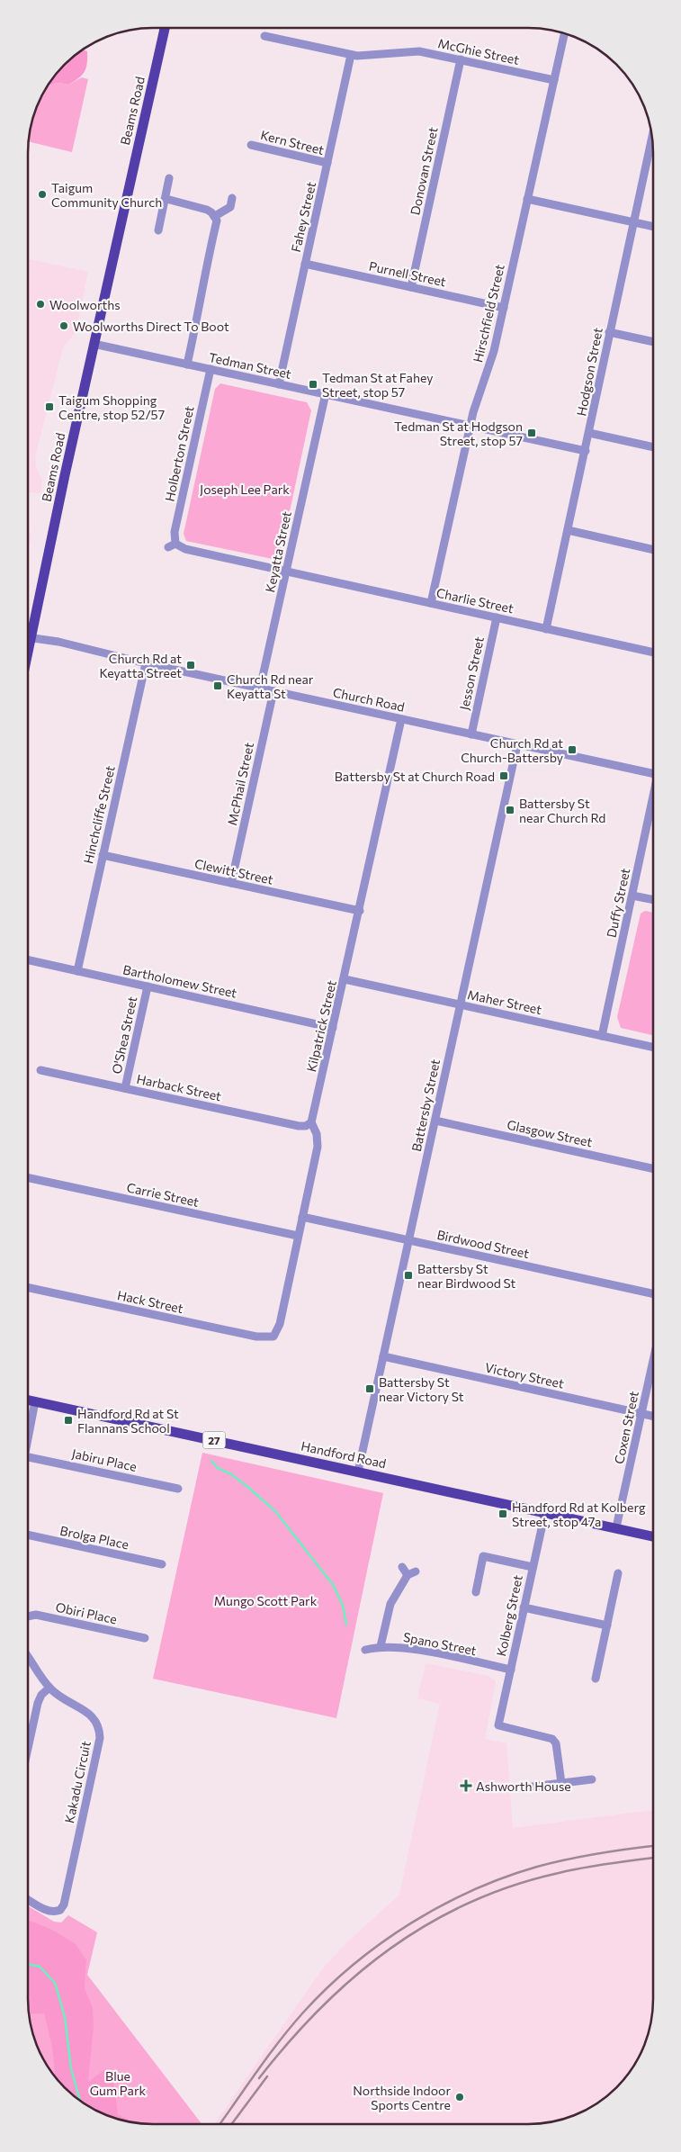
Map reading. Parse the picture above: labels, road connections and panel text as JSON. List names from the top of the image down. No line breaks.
{"streets":{"main road":["Beams Road","27","Handford Road"],"street":["McGhie Street","Kern Street","Donovan Street","Fahey Street","Purnell Street","Hirschfield Street","Tedman Street","Hodgson Street","Holberton Street","Keyatta Street","Charlie Street","Jesson Street","Church Road","McPhail Street","Hinchcliffe Street","Clewitt Street","Duffy Street","Bartholomew Street","Maher Street","Kilpatrick Street","O'Shea Street","Harback Street","Battersby Street","Glasgow Street","Carrie Street","Birdwood Street","Hack Street","Victory Street","Coxen Street","Jabiru Place","Brolga Place","Obiri Place","Kolberg Street","Spano Street","Kakadu Circuit"]},"crossings":[["McGhie Street","Donovan Street"],["McGhie Street","Fahey Street"],["McGhie Street","Hirschfield Street"],["Beams Road","Tedman Street"],["Kern Street","Fahey Street"],["Donovan Street","Purnell Street"],["Fahey Street","Purnell Street"],["Fahey Street","Tedman Street"],["Purnell Street","Hirschfield Street"],["Hirschfield Street","Tedman Street"],["Hirschfield Street","Charlie Street"],["Tedman Street","Hodgson Street"],["Tedman Street","Holberton Street"],["Tedman Street","Keyatta Street"],["Hodgson Street","Charlie Street"],["Holberton Street","Keyatta Street"],["Holberton Street","Charlie Street"],["Keyatta Street","Charlie Street"],["Keyatta Street","Church Road"],["Charlie Street","Jesson Street"],["Jesson Street","Church Road"],["Church Road","McPhail Street"],["Church Road","Hinchcliffe Street"],["Church Road","Kilpatrick Street"],["Church Road","Battersby Street"],["McPhail Street","Clewitt Street"],["Hinchcliffe Street","Clewitt Street"],["Hinchcliffe Street","Bartholomew Street"],["Clewitt Street","Kilpatrick Street"],["Duffy Street","Maher Street"],["Bartholomew Street","Kilpatrick Street"],["Bartholomew Street","O'Shea Street"],["Maher Street","Kilpatrick Street"],["Maher Street","Battersby Street"],["Kilpatrick Street","Harback Street"],["Kilpatrick Street","Carrie Street"],["Kilpatrick Street","Birdwood Street"],["Kilpatrick Street","Hack Street"],["O'Shea Street","Harback Street"],["Battersby Street","Glasgow Street"],["Battersby Street","Birdwood Street"],["Battersby Street","Victory Street"],["Battersby Street","Handford Road"],["Victory Street","Coxen Street"],["Coxen Street","Handford Road"],["Handford Road","Kolberg Street"],["Kolberg Street","Spano Street"]],"parks":["Joseph Lee Park","Mungo Scott Park","Blue Gum Park"],"places":{"other":["Taigum Community Church","Woolworths","Woolworths Direct To Boot","Northside Indoor Sports Centre"],"transit":["Tedman St at Fahey Street, stop 57","Taigum Shopping Centre, stop 52/57","Tedman St at Hodgson Street, stop 57","Church Rd at Keyatta Street","Church Rd near Keyatta St","Church Rd at Church-Battersby","Battersby St at Church Road","Battersby St near Church Rd","Battersby St near Birdwood St","Battersby St near Victory St","Handford Rd at St Flannans School","Handford Rd at Kolberg Street, stop 47a"],"health":["Ashworth House"]}}
